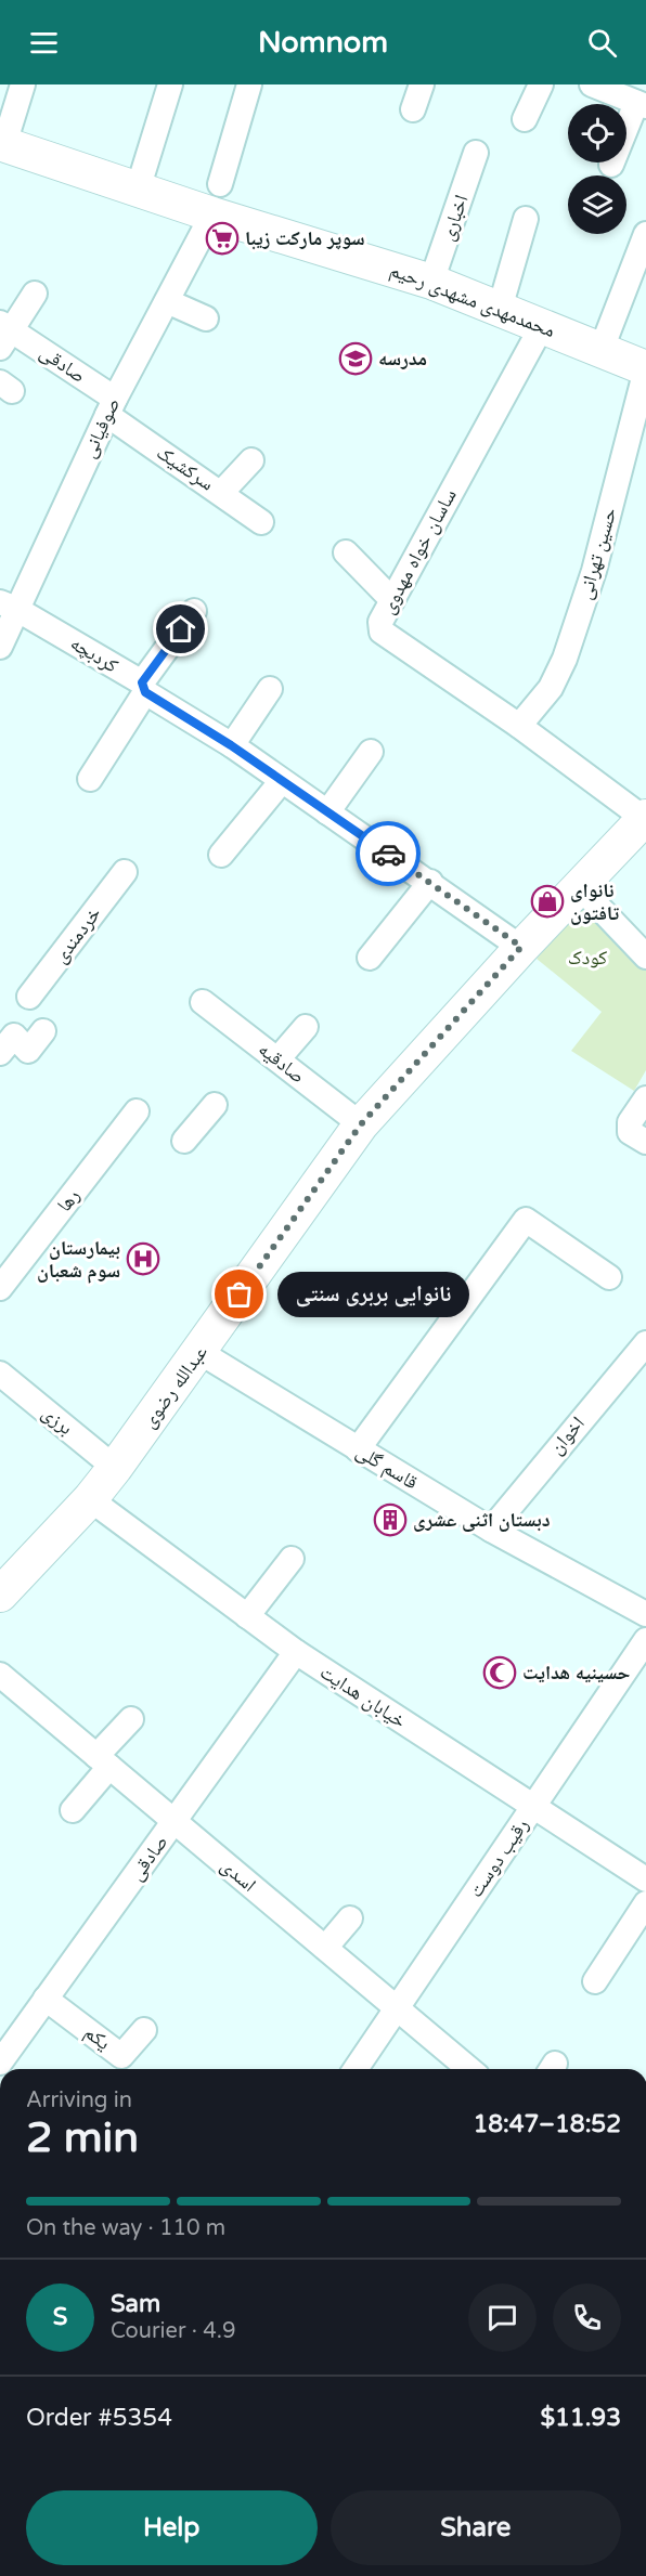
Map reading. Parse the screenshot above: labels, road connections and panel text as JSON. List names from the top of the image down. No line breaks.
{"streets":{"main road":["محمدمهدی مشهدی رحیم","عبدالله رضوی"],"street":["اخباری","صادقی","صوفیانی","سرکشیک","ساسان خواه مهدوی","حسین تهرانی","کردبچه","خردمندی","صادقیه","رها","برزی","اخوان","قاسم گلی","خیابان‌ هدایت","رقیب دوست","اسدی","یکم"]},"crossings":[["اخباری","محمدمهدی مشهدی رحیم"],["محمدمهدی مشهدی رحیم","صوفیانی"],["محمدمهدی مشهدی رحیم","ساسان خواه مهدوی"],["محمدمهدی مشهدی رحیم","حسین تهرانی"],["صادقی","صوفیانی"],["صادقی","سرکشیک"],["صادقی","خیابان‌ هدایت"],["صادقی","اسدی"],["صادقی","یکم"],["صوفیانی","سرکشیک"],["صوفیانی","کردبچه"],["ساسان خواه مهدوی","حسین تهرانی"],["ساسان خواه مهدوی","عبدالله رضوی"],["کردبچه","عبدالله رضوی"],["صادقیه","عبدالله رضوی"],["عبدالله رضوی","برزی"],["عبدالله رضوی","قاسم گلی"],["عبدالله رضوی","خیابان‌ هدایت"],["اخوان","قاسم گلی"],["خیابان‌ هدایت","رقیب دوست"],["رقیب دوست","اسدی"]],"parks":["کودک"],"places":{"supermarket":["سوپر مارکت زیبا"],"school or university":["مدرسه"],"shop":["نانوای تافتون"],"hospital":["بیمارستان سوم شعبان"],"other":["نانوایی بربری سنتی"],"building":["دبستان اثنی عشری"],"mosque":["حسینیه هدایت"]},"page":{"header":"Nomnom","bubble":"نانوایی بربری سنتی","heading":["2 min","Arriving in","18:47–18:52"],"panel":["Sam","Courier · 4.9","Order #5354","$11.93"],"bar":"On the way · 110 m","round":"S","buttons":["Help","Share"]}}
